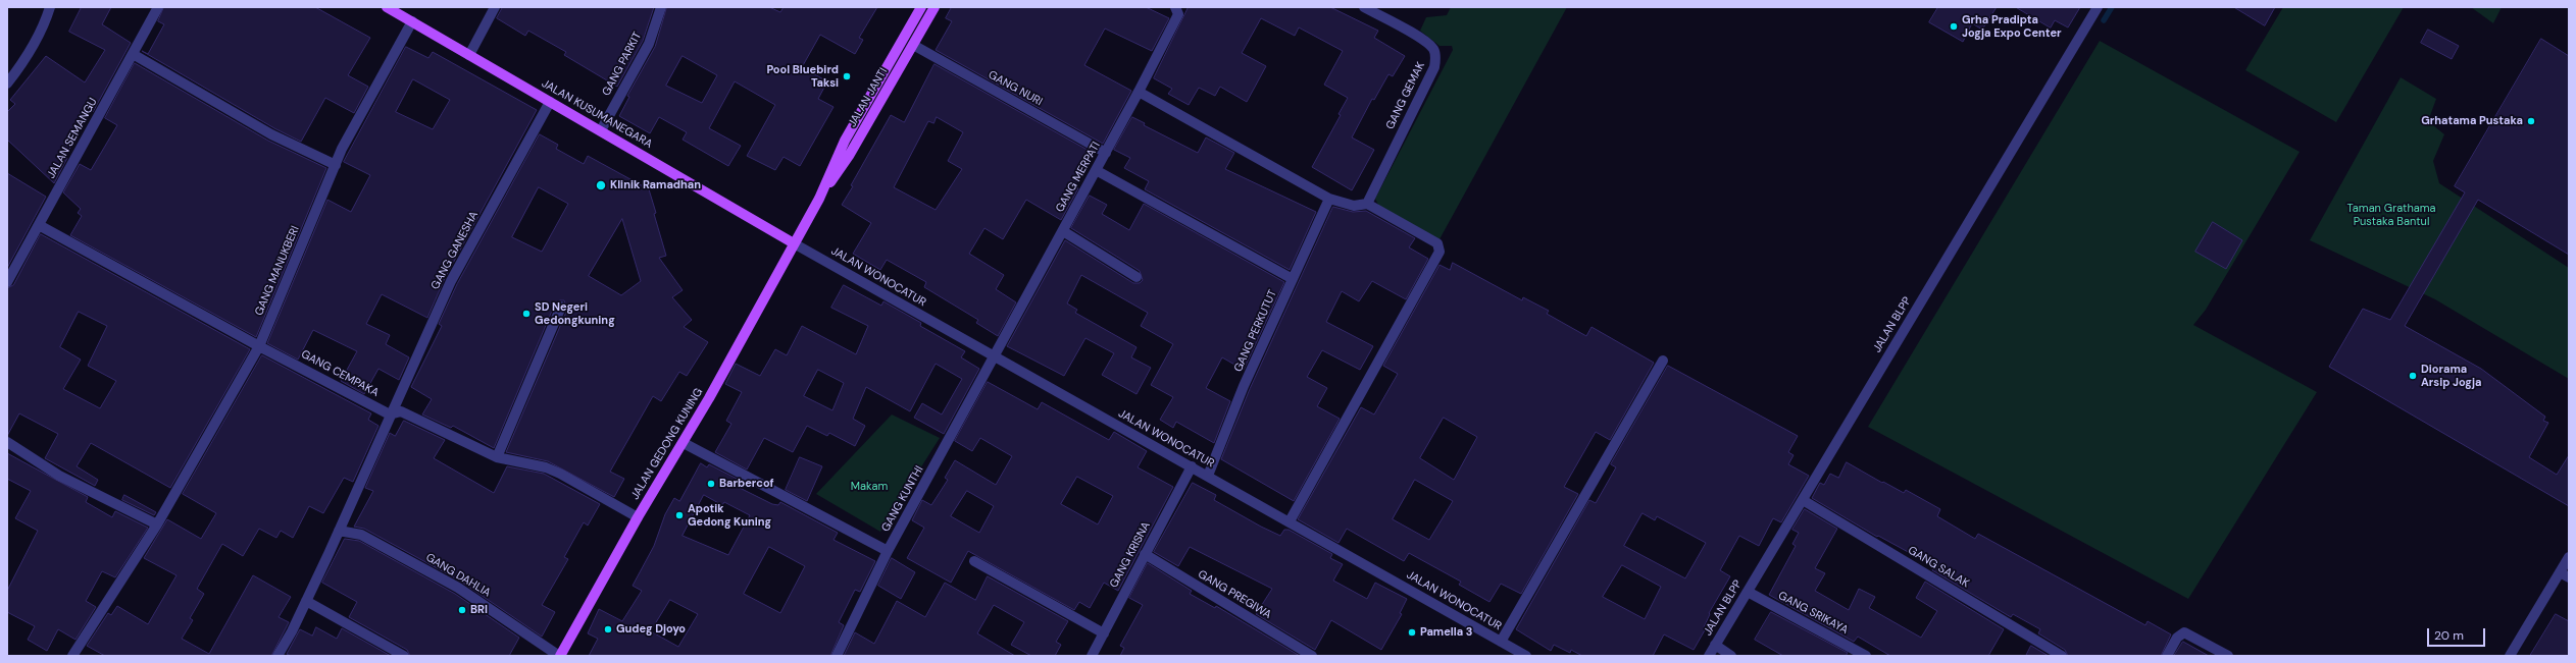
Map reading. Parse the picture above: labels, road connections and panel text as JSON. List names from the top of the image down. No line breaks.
{"streets":{"main road":["JALAN JANTI","JALAN KUSUMANEGARA","JALAN GEDONG KUNING"],"street":["GANG PARKIT","GANG NURI","GANG GEMAK","JALAN SEMANGU","GANG MERPATI","GANG GANESHA","GANG MANUKBERI","JALAN WONOCATUR","JALAN BLPP","GANG PERKUTUT","GANG CEMPAKA","GANG KUNTHI","GANG KRISNA","GANG SALAK","GANG DAHLIA","GANG PREGIWA","GANG SRIKAYA"]},"crossings":[["GANG PARKIT","JALAN KUSUMANEGARA"],["GANG NURI","JALAN JANTI"],["GANG NURI","GANG MERPATI"],["JALAN JANTI","JALAN KUSUMANEGARA"],["JALAN JANTI","JALAN WONOCATUR"],["JALAN JANTI","JALAN GEDONG KUNING"],["JALAN KUSUMANEGARA","GANG GANESHA"],["JALAN KUSUMANEGARA","GANG MANUKBERI"],["JALAN KUSUMANEGARA","JALAN WONOCATUR"],["JALAN KUSUMANEGARA","JALAN GEDONG KUNING"],["JALAN SEMANGU","GANG CEMPAKA"],["GANG MERPATI","JALAN WONOCATUR"],["GANG MERPATI","GANG KUNTHI"],["GANG GANESHA","GANG CEMPAKA"],["GANG GANESHA","GANG DAHLIA"],["GANG MANUKBERI","GANG CEMPAKA"],["JALAN WONOCATUR","GANG PERKUTUT"],["JALAN WONOCATUR","JALAN GEDONG KUNING"],["JALAN WONOCATUR","GANG KUNTHI"],["JALAN WONOCATUR","GANG KRISNA"],["JALAN BLPP","GANG SALAK"],["JALAN BLPP","GANG SRIKAYA"],["GANG CEMPAKA","JALAN GEDONG KUNING"],["JALAN GEDONG KUNING","GANG DAHLIA"],["GANG KRISNA","GANG PREGIWA"]],"parks":["Taman Grathama Pustaka Bantul","Makam"],"places":["Grha Pradipta Jogja Expo Center","Pool Bluebird Taksi","Grhatama Pustaka","Klinik Ramadhan","SD Negeri Gedongkuning","Diorama Arsip Jogja","Barbercof","Apotik Gedong Kuning","BRI","Gudeg Djoyo","Pamella 3"],"scale_bar":"20 m"}
